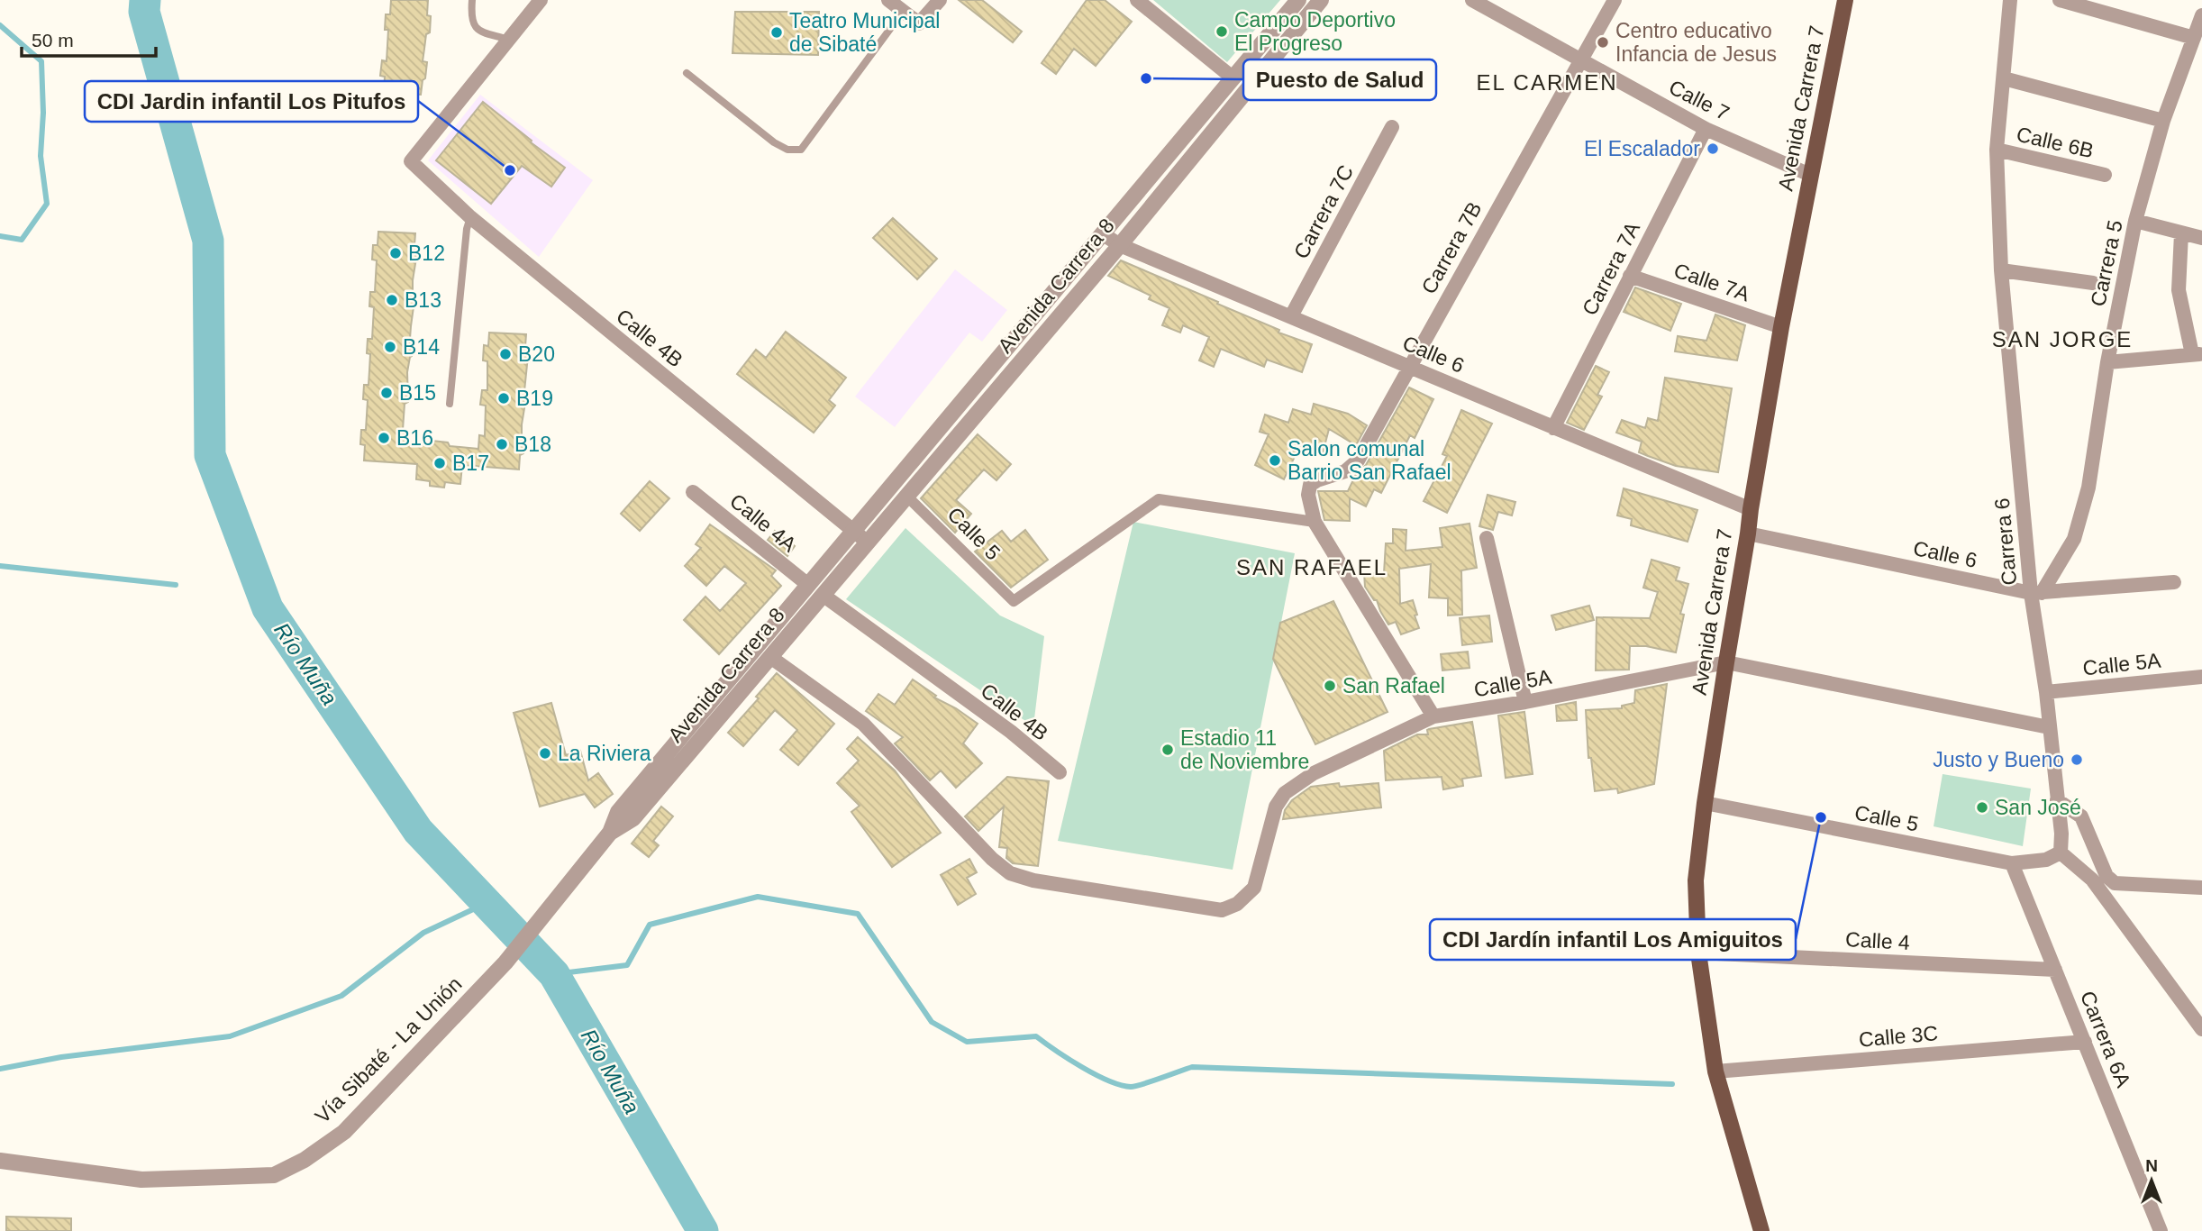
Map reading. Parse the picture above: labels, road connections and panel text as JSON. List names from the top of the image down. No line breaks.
{"streets":{"main road":["Avenida Carrera 7"],"street":["Calle 7","Calle 6B","Carrera 7C","Carrera 7B","Carrera 5","Carrera 7A","Calle 7A","Avenida Carrera 8","Calle 4B","Calle 6","Calle 4A","Calle 5","Carrera 6","Calle 5A","Calle 4","Calle 3C","Carrera 6A","Vía Sibaté - La Unión"]},"crossings":[["Calle 7","Avenida Carrera 7"],["Calle 7","Carrera 7B"],["Calle 7","Carrera 7A"],["Avenida Carrera 7","Calle 7A"],["Avenida Carrera 7","Calle 6"],["Avenida Carrera 7","Calle 5"],["Avenida Carrera 7","Calle 5A"],["Avenida Carrera 7","Calle 4"],["Avenida Carrera 7","Calle 3C"],["Calle 6B","Carrera 6"],["Carrera 7C","Calle 6"],["Carrera 7B","Calle 6"],["Carrera 7B","Calle 5"],["Carrera 5","Calle 6"],["Carrera 5","Carrera 6"],["Carrera 7A","Calle 7A"],["Carrera 7A","Calle 6"],["Avenida Carrera 8","Calle 4B"],["Avenida Carrera 8","Calle 6"],["Avenida Carrera 8","Calle 4A"],["Avenida Carrera 8","Calle 5"],["Avenida Carrera 8","Calle 5A"],["Avenida Carrera 8","Vía Sibaté - La Unión"],["Calle 6","Carrera 6"],["Calle 5","Carrera 6"],["Calle 5","Carrera 6A"],["Carrera 6","Calle 5A"],["Calle 4","Carrera 6A"],["Calle 3C","Carrera 6A"]],"districts":["EL CARMEN","SAN JORGE","SAN RAFAEL"],"water":["Río Muña"],"places":["Campo Deportivo El Progreso","Teatro Municipal de Sibaté","Centro educativo Infancia de Jesus","Puesto de Salud","El Escalador","CDI Jardin infantil Los Pitufos","B12","B13","B14","B20","B15","B19","B16","B18","Salon comunal Barrio San Rafael","B17","San Rafael","Estadio 11 de Noviembre","La Riviera","Justo y Bueno","San José","CDI Jardín infantil Los Amiguitos"],"scale_bar":"50 m","north":"top"}
